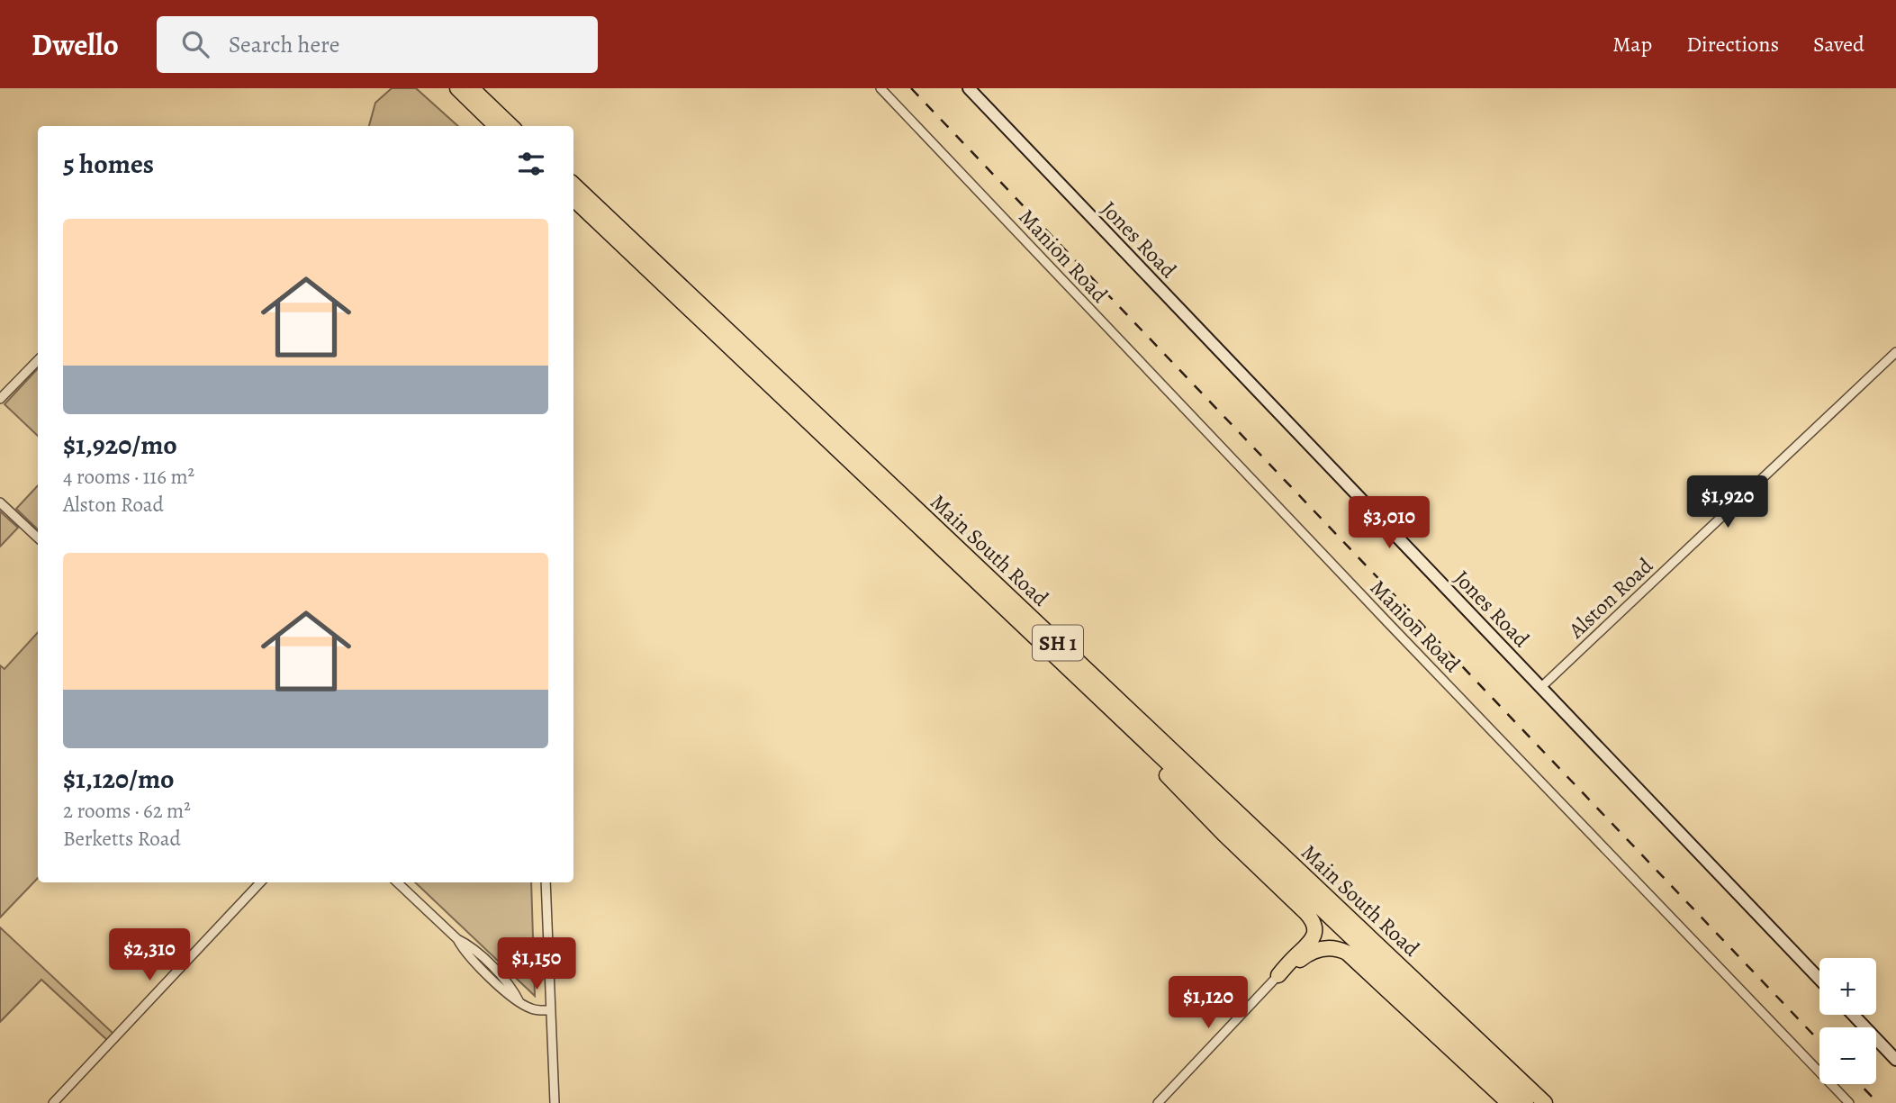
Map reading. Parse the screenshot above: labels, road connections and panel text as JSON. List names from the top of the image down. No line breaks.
{"streets":{"highway":["Main South Road","SH 1"],"main road":["Jones Road"],"street":["Manion Road","Alston Road"]},"crossings":[["Jones Road","Alston Road"]],"page":{"header":"Dwello","search":"Search here","nav":["Map","Directions","Saved"],"heading":"5 homes","list":[{"name":"$1,920/mo","note":"4 rooms · 116 m² · Alston Road"},{"name":"$1,120/mo","note":"2 rooms · 62 m² · Berketts Road"}],"price":["$1,920","$3,010","$2,310","$1,150","$1,120"],"map_buttons":["+","−"]}}
